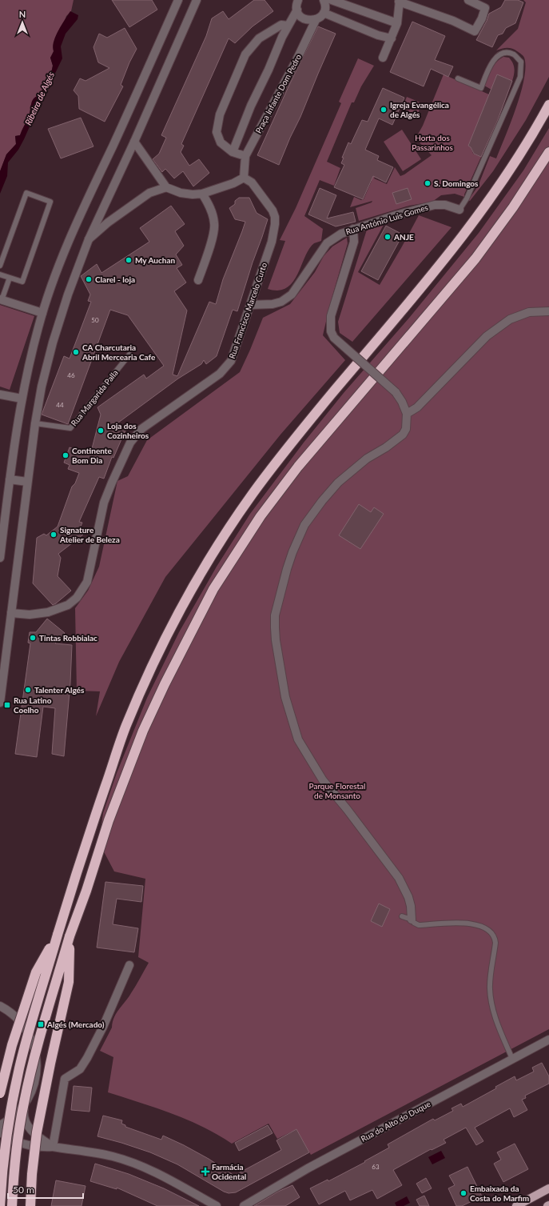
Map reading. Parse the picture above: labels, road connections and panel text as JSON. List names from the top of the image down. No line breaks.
{"streets":{"street":["Praça Infante Dom Pedro","Rua António Luis Gomes","Rua Francisco Marcelo Curto","Rua do Alto do Duque"],"lane":["Rua Margarida Palla"]},"crossings":[["Rua António Luis Gomes","Rua Francisco Marcelo Curto"]],"water":["Ribeira de Algés"],"parks":["Horta dos Passarinhos","Parque Florestal de Monsanto"],"places":{"other":["Igreja Evangélica de Algés","S. Domingos","ANJE","My Auchan","Clarel - loja","CA Charcutaria Abril Mercearia Cafe","Loja dos Cozinheiros","Continente Bom Dia","Signature Atelier de Beleza","Tintas Robbialac","Talenter Algés","Embaixada da Costa do Marfim"],"transit":["Rua Latino Coelho","Algés (Mercado)"],"health":["Farmácia Ocidental"]},"house_numbers":["50","46","44","63"],"scale_bar":"50 m","north":"top"}
